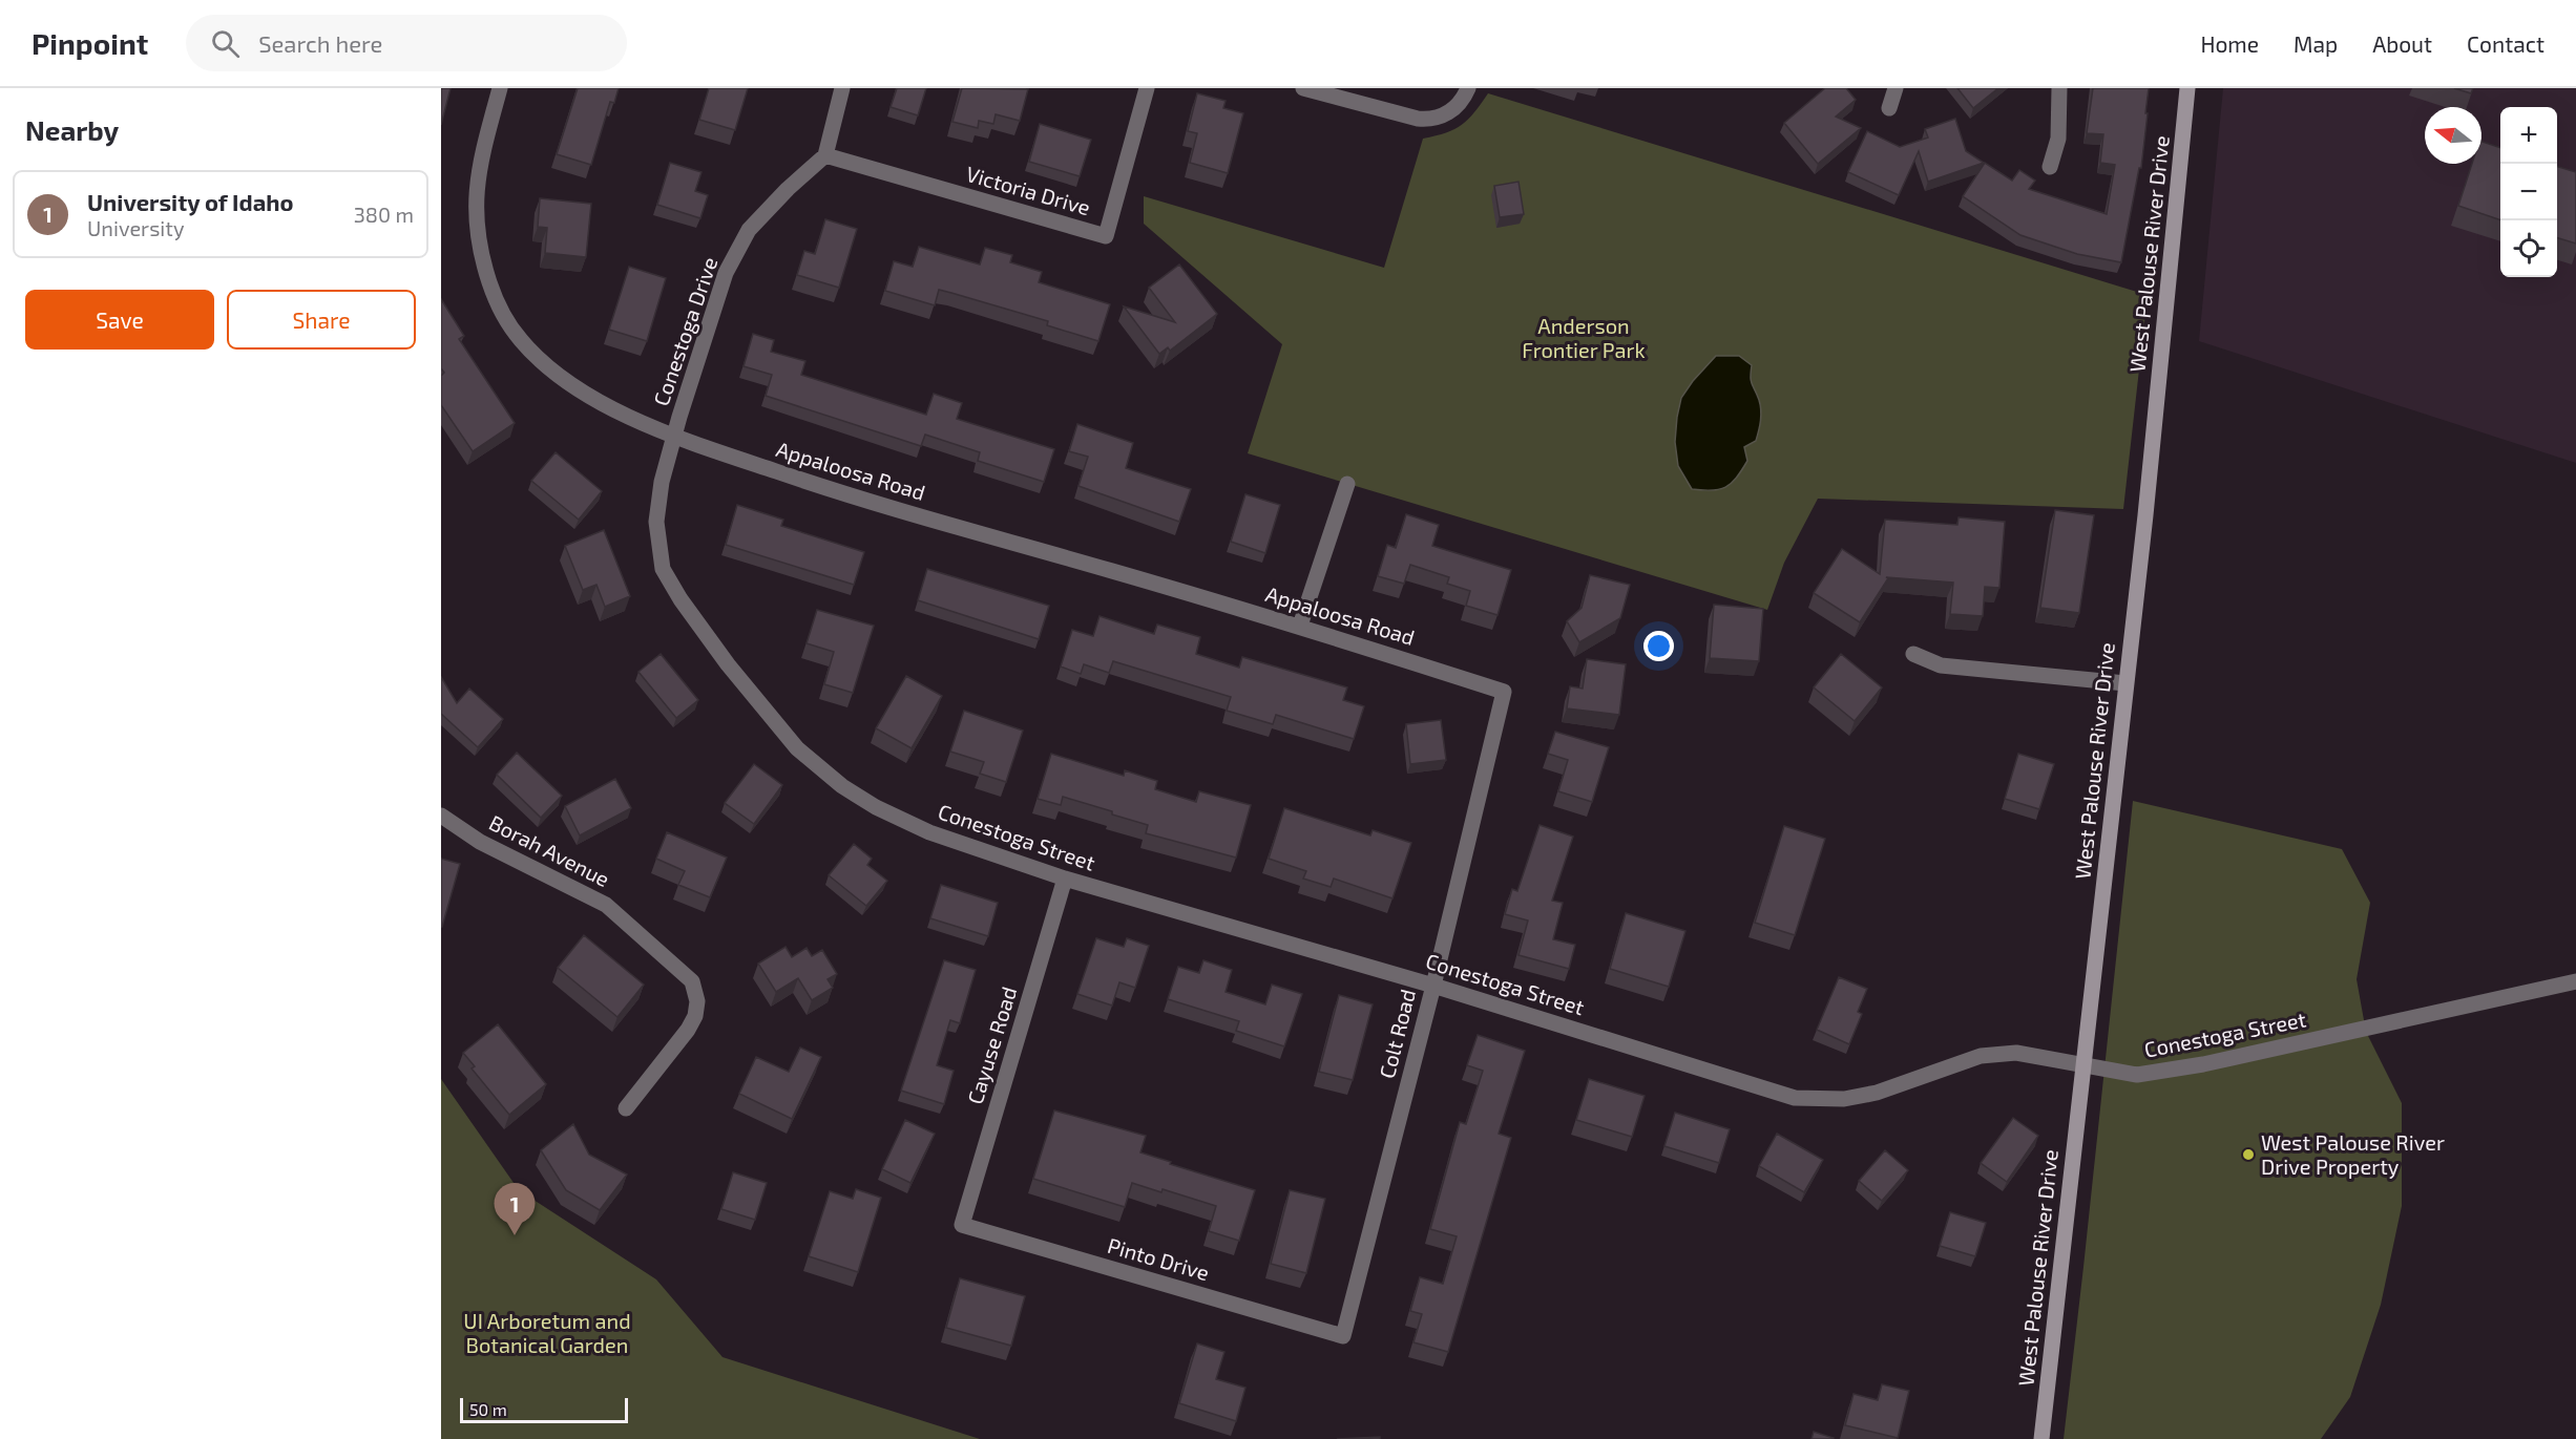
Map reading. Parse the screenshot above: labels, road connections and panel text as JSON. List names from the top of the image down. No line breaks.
{"streets":{"street":["Victoria Drive","West Palouse River Drive","Conestoga Drive","Appaloosa Road","Conestoga Street","Borah Avenue","Colt Road","Cayuse Road","Pinto Drive"]},"crossings":[["Victoria Drive","Conestoga Drive"],["West Palouse River Drive","Conestoga Street"],["Conestoga Drive","Appaloosa Road"],["Conestoga Drive","Conestoga Street"],["Appaloosa Road","Conestoga Street"],["Appaloosa Road","Colt Road"],["Conestoga Street","Colt Road"],["Conestoga Street","Cayuse Road"],["Colt Road","Pinto Drive"],["Cayuse Road","Pinto Drive"]],"parks":["Anderson Frontier Park","UI Arboretum and Botanical Garden"],"places":["West Palouse River Drive Property"],"scale_bar":"50 m","north":"left","page":{"header":"Pinpoint","search":"Search here","nav":["Home","Map","About","Contact"],"heading":"Nearby","map_buttons":["+","−"],"list":[{"mark":"1","name":"University of Idaho","note":"University","value":"380 m"}],"buttons":["Save","Share"],"pins":"1","scale":"50 m"}}
